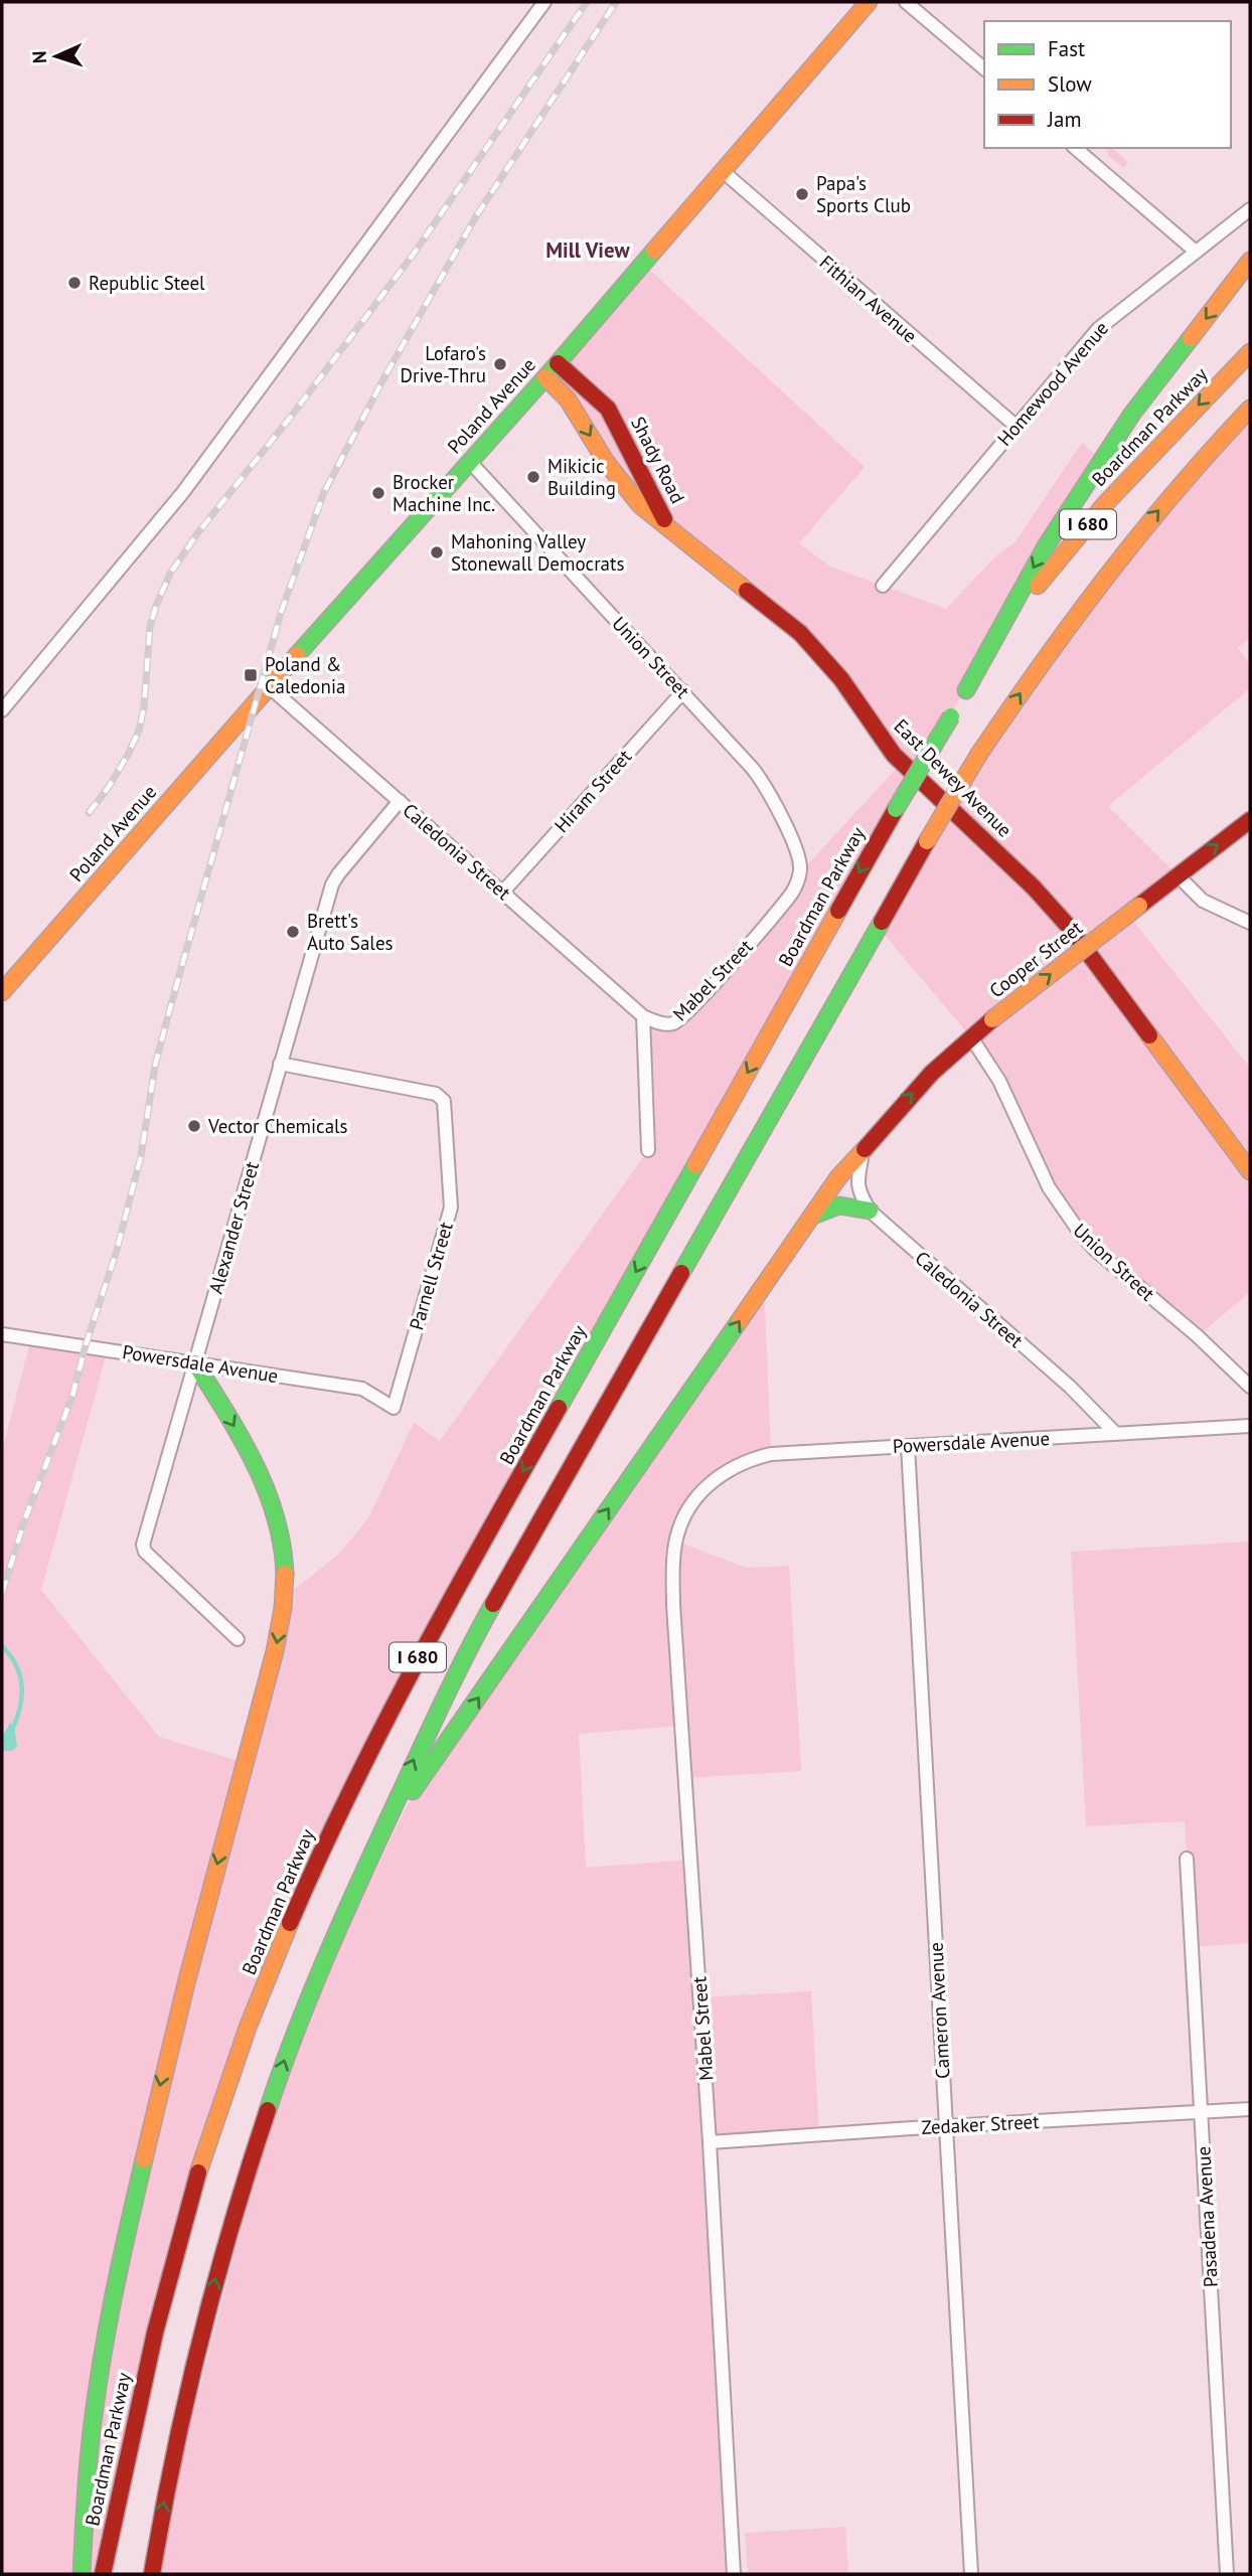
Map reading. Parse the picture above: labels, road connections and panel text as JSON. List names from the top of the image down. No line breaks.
{"streets":{"main road":["Poland Avenue","Boardman Parkway","Shady Road","I 680","East Dewey Avenue","Cooper Street"],"street":["Fithian Avenue","Homewood Avenue","Union Street","Hiram Street","Caledonia Street","Mabel Street","Alexander Street","Parnell Street","Powersdale Avenue","Cameron Avenue","Zedaker Street","Pasadena Avenue"]},"crossings":[["Fithian Avenue","Homewood Avenue"],["Fithian Avenue","Poland Avenue"],["Poland Avenue","Shady Road"],["Poland Avenue","Union Street"],["Poland Avenue","East Dewey Avenue"],["Poland Avenue","Caledonia Street"],["Shady Road","East Dewey Avenue"],["I 680","Cooper Street"],["Union Street","Hiram Street"],["Union Street","Cooper Street"],["Union Street","Mabel Street"],["Hiram Street","Caledonia Street"],["Caledonia Street","Cooper Street"],["Caledonia Street","Mabel Street"],["Caledonia Street","Alexander Street"],["Caledonia Street","Powersdale Avenue"],["Mabel Street","Powersdale Avenue"],["Mabel Street","Zedaker Street"],["Alexander Street","Parnell Street"],["Alexander Street","Powersdale Avenue"],["Parnell Street","Powersdale Avenue"],["Powersdale Avenue","Cameron Avenue"],["Cameron Avenue","Zedaker Street"],["Zedaker Street","Pasadena Avenue"]],"districts":["Mill View"],"places":{"other":["Papa's Sports Club","Republic Steel","Lofaro's Drive-Thru","Mikicic Building","Brocker Machine Inc.","Mahoning Valley Stonewall Democrats","Brett's Auto Sales","Vector Chemicals"],"transit":["Poland & Caledonia"]},"legend":["Fast","Slow","Jam"],"north":"left"}
